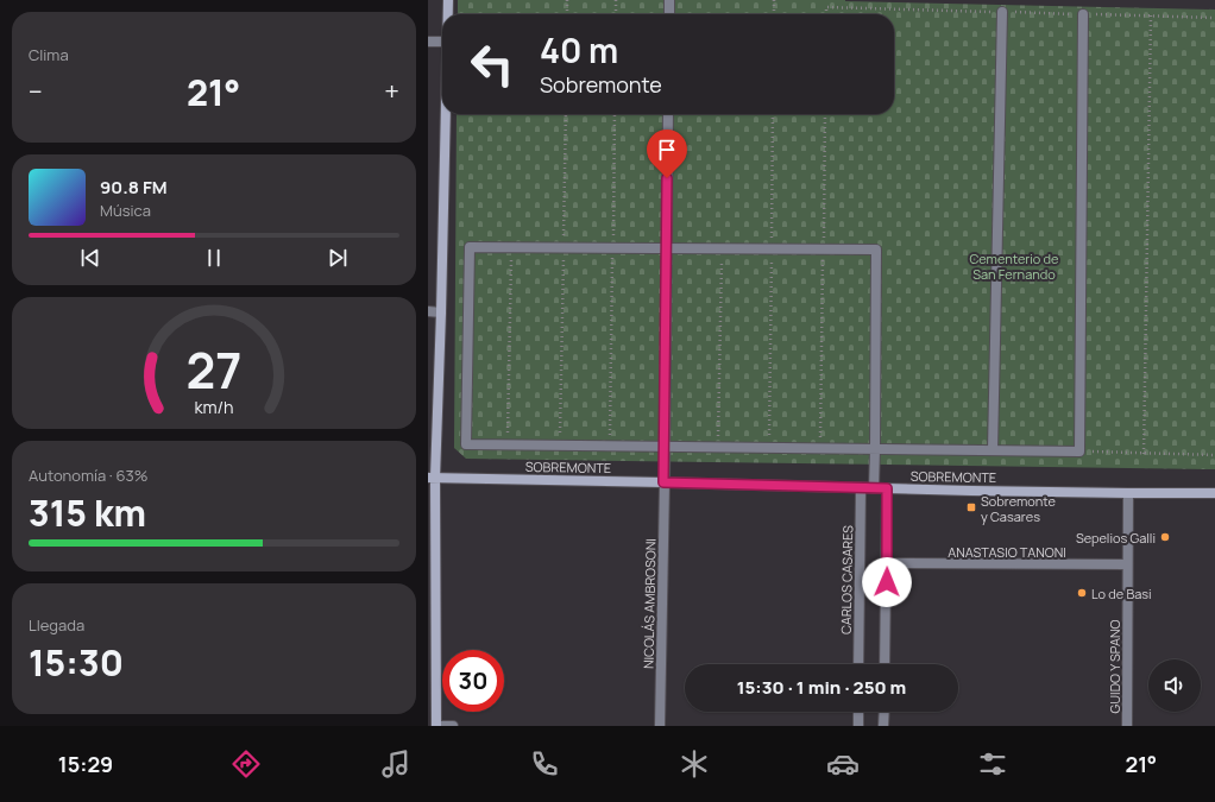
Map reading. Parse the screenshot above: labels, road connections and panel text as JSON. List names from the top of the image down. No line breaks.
{"streets":{"main road":["SOBREMONTE"],"street":["ANASTASIO TANONI","CARLOS CASARES","NICOLÁS AMBROSONI","GUIDO Y SPANO"]},"crossings":[["SOBREMONTE","CARLOS CASARES"],["SOBREMONTE","NICOLÁS AMBROSONI"],["SOBREMONTE","GUIDO Y SPANO"],["ANASTASIO TANONI","GUIDO Y SPANO"]],"parks":["Cementerio de San Fernando"],"places":{"transit":["Sobremonte y Casares"],"other":["Sepelios Galli","Lo de Basi"]},"page":{"tile":["Clima",["Autonomía · 63%","315 km"],["Llegada","15:30"]],"turn":["40 m","Sobremonte"],"heat":["−","21°","+"],"song":["90.8 FM","Música"],"limit":"30","trip":"15:30 · 1 min · 250 m","tabs":["15:29","21°"],"gauge":["27","km/h"]}}
